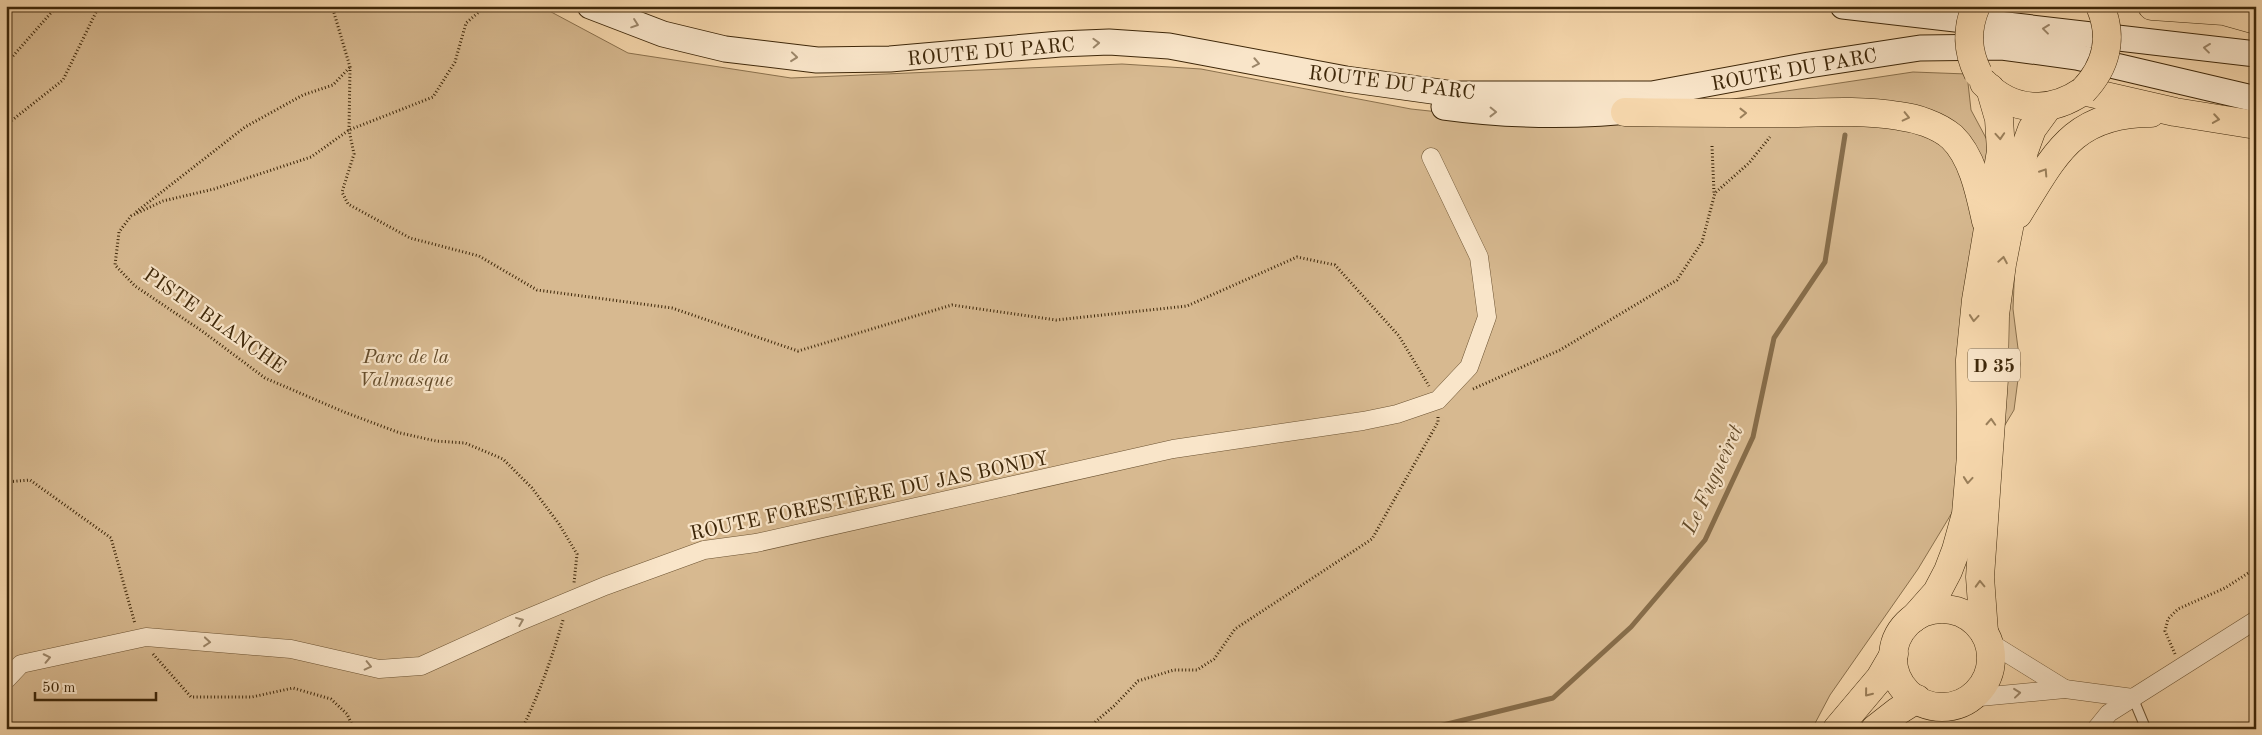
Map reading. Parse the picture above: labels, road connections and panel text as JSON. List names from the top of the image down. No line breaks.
{"streets":{"main road":["ROUTE DU PARC","D 35"],"street":["ROUTE FORESTIÈRE DU JAS BONDY"],"path":["PISTE BLANCHE"]},"crossings":[["PISTE BLANCHE","ROUTE FORESTIÈRE DU JAS BONDY"]],"one_way":["ROUTE DU PARC"],"water":["Le Fugueiret"],"parks":["Parc de la Valmasque"],"scale_bar":"50 m"}
